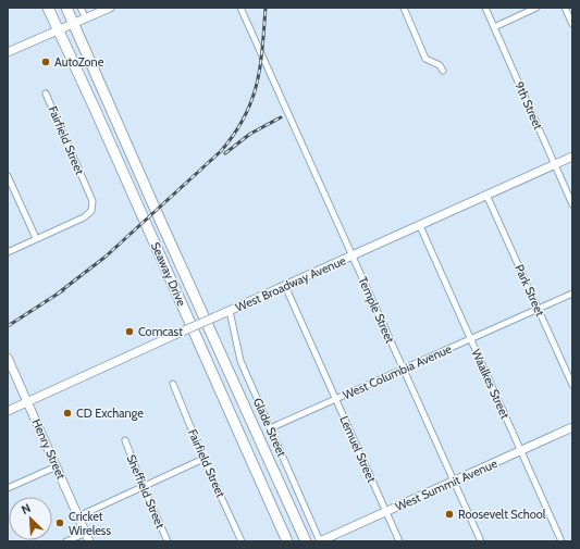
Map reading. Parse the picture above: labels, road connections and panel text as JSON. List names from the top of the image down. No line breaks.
{"streets":{"highway":["Seaway Drive"],"street":["9th Street","Fairfield Street","West Broadway Avenue","Park Street","Temple Street","West Columbia Avenue","Waalkes Street","Glade Street","Henry Street","Lemuel Street","West Summit Avenue","Sheffield Street"]},"crossings":[["9th Street","West Broadway Avenue"],["West Broadway Avenue","Park Street"],["West Broadway Avenue","Temple Street"],["West Broadway Avenue","Waalkes Street"],["West Broadway Avenue","Glade Street"],["West Broadway Avenue","Henry Street"],["West Broadway Avenue","Lemuel Street"],["Park Street","West Columbia Avenue"],["Temple Street","West Columbia Avenue"],["Temple Street","West Summit Avenue"],["West Columbia Avenue","Waalkes Street"],["West Columbia Avenue","Glade Street"],["West Columbia Avenue","Lemuel Street"],["Waalkes Street","West Summit Avenue"],["Glade Street","West Summit Avenue"],["Lemuel Street","West Summit Avenue"]],"places":["AutoZone","Comcast","CD Exchange","Roosevelt School","Cricket Wireless"],"north":"top left"}
